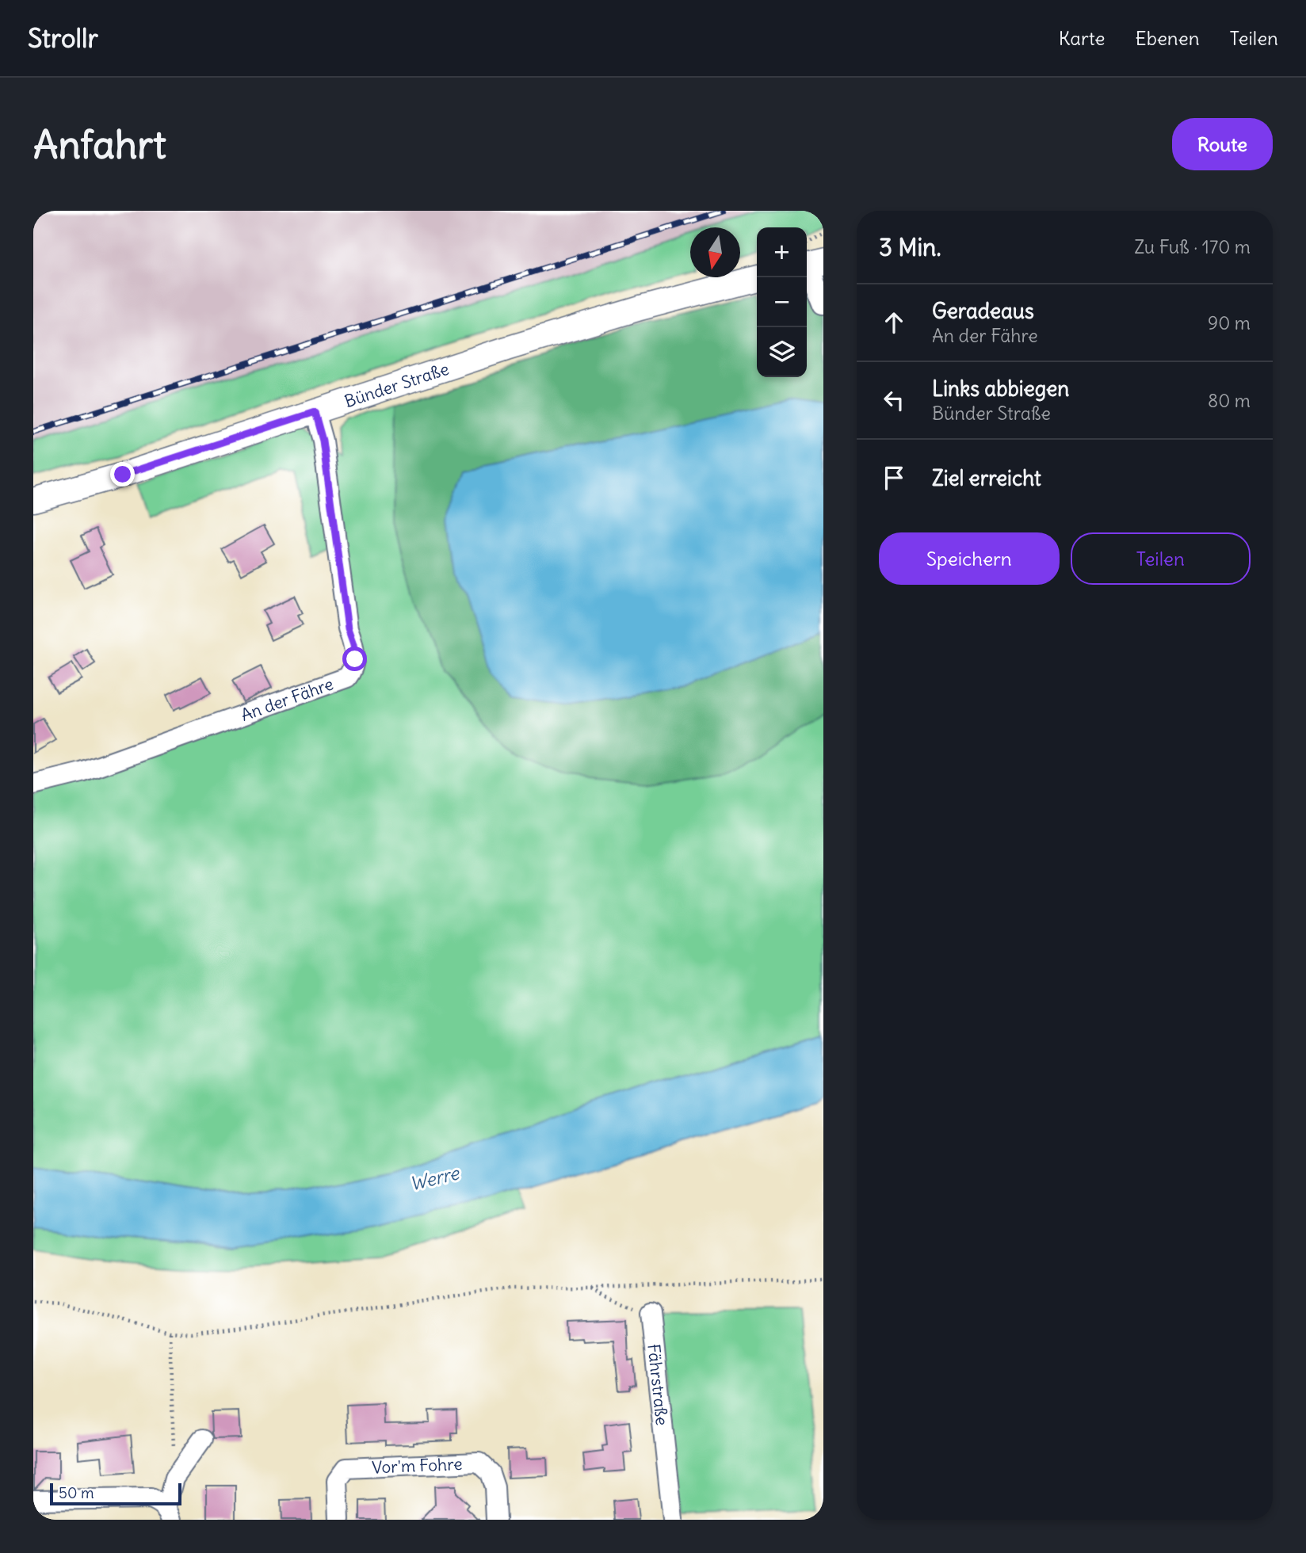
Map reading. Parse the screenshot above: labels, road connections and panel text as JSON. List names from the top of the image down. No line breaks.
{"streets":{"main road":["Bünder Straße"],"street":["An der Fähre","Fährstraße","Vor'm Fohre"]},"crossings":[["Bünder Straße","An der Fähre"]],"water":["Werre"],"scale_bar":"50 m","north":"bottom","page":{"header":"Strollr","nav":["Karte","Ebenen","Teilen"],"buttons":["Route",["Speichern","Teilen"]],"title":"Anfahrt","heading":["3 Min.","Zu Fuß · 170 m"],"map_buttons":["+","−"],"list":[["Geradeaus","An der Fähre","90 m"],["Links abbiegen","Bünder Straße","80 m"],"Ziel erreicht"],"scale":"50 m"}}
